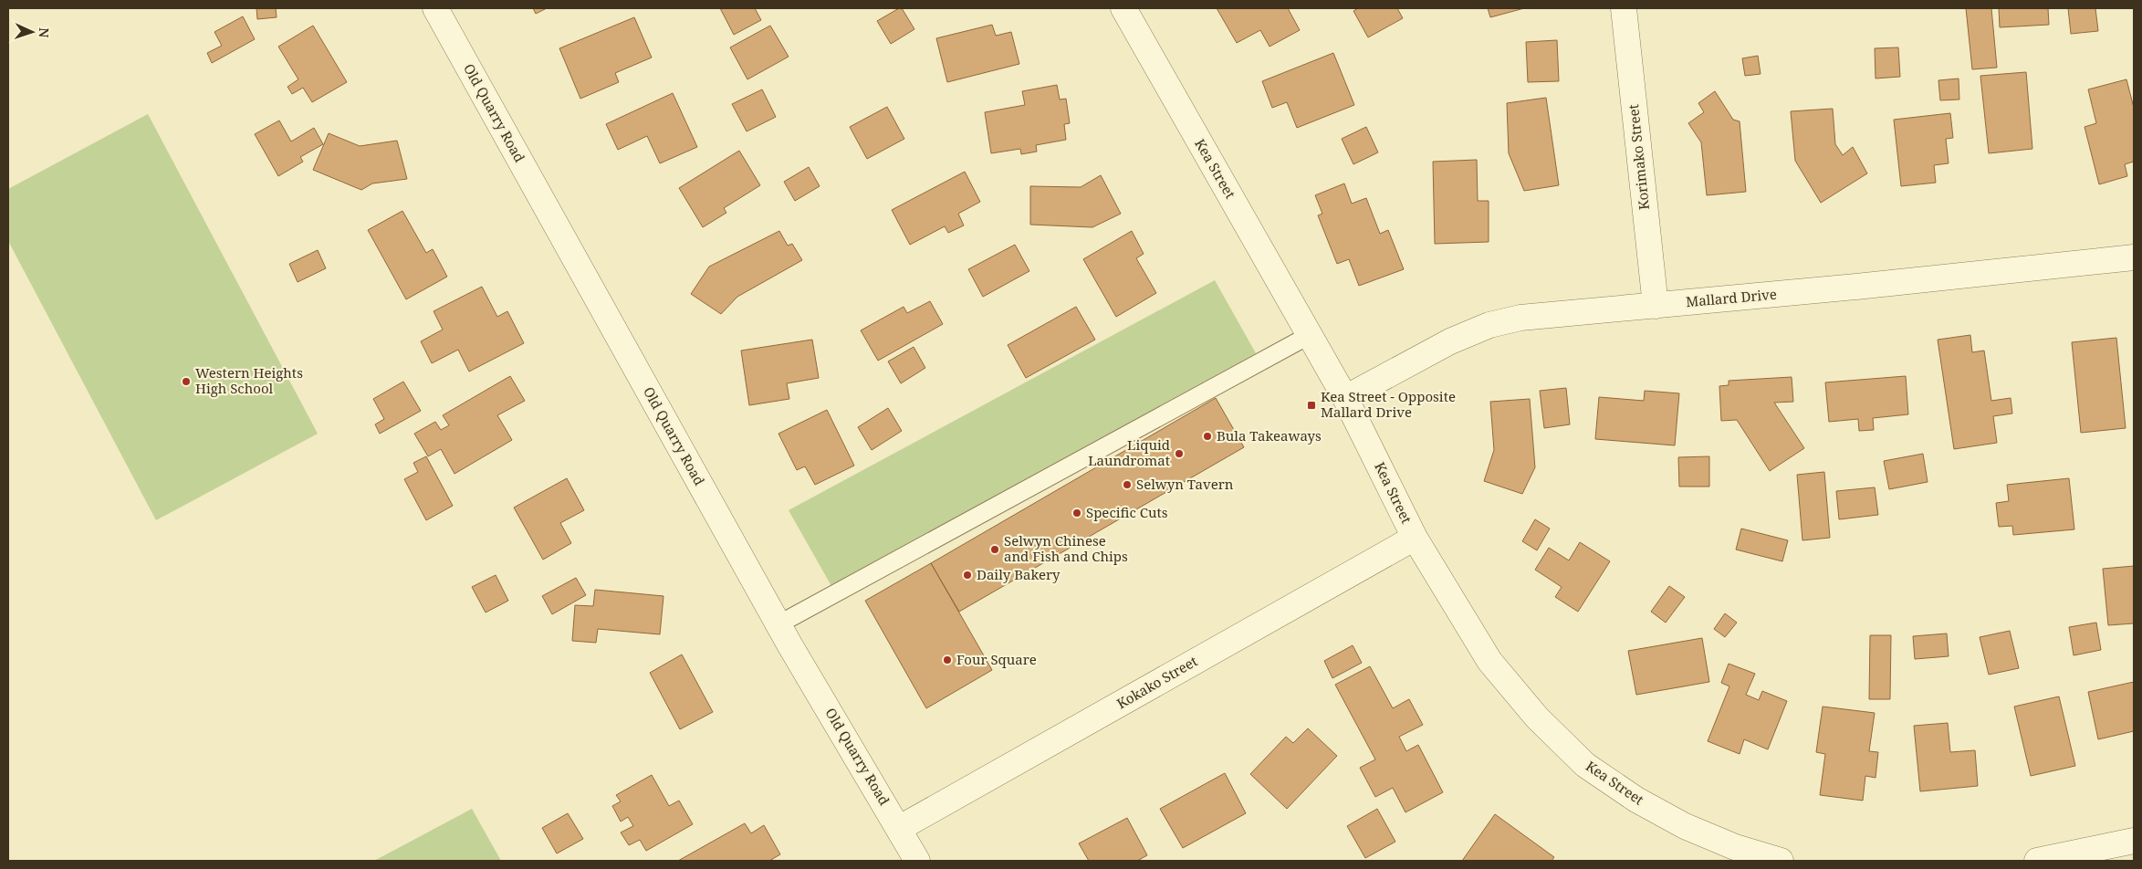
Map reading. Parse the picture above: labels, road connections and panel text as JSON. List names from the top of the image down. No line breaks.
{"streets":{"street":["Old Quarry Road","Korimako Street","Kea Street","Mallard Drive","Kokako Street"]},"crossings":[["Old Quarry Road","Kokako Street"],["Korimako Street","Mallard Drive"],["Kea Street","Mallard Drive"],["Kea Street","Kokako Street"]],"places":{"other":["Western Heights High School","Bula Takeaways","Liquid Laundromat","Selwyn Tavern","Specific Cuts","Selwyn Chinese and Fish and Chips","Daily Bakery","Four Square"],"transit":["Kea Street - Opposite Mallard Drive"]},"north":"right"}
